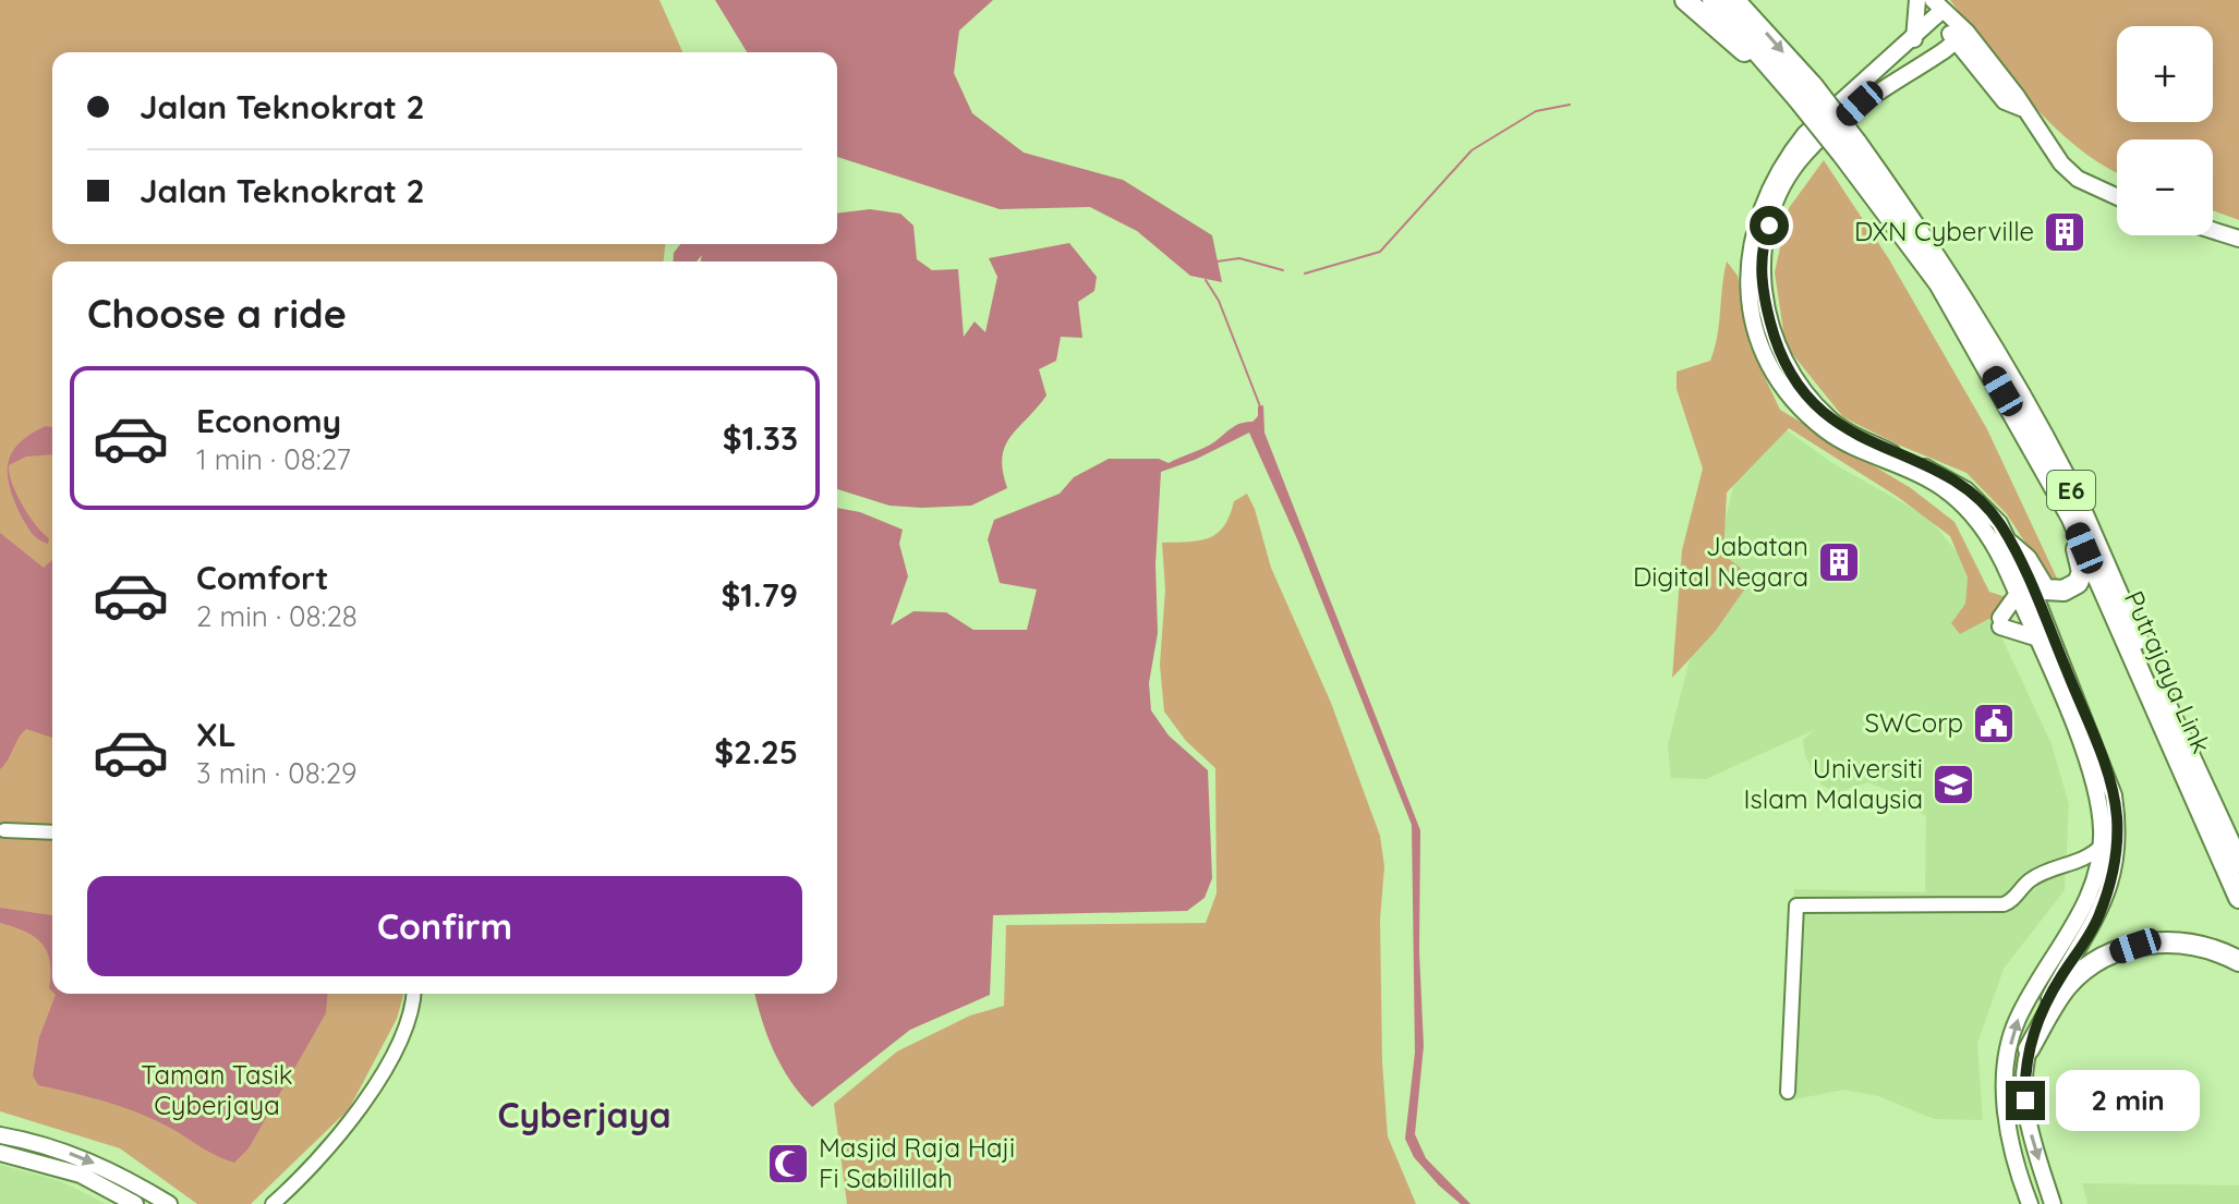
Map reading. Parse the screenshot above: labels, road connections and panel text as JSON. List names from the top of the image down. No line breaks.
{"streets":{"highway":["E6","Putrajaya Link"]},"districts":["Cyberjaya"],"parks":["Taman Tasik Cyberjaya"],"places":{"building":["DXN Cyberville","Jabatan Digital Negara"],"public building":["SWCorp"],"school or university":["Universiti Islam Malaysia"],"mosque":["Masjid Raja Haji Fi Sabilillah"]},"page":{"map_buttons":["+","−"],"banner":["Jalan Teknokrat 2","Jalan Teknokrat 2"],"heading":"Choose a ride","list":[{"name":"Economy","note":"1 min · 08:27","value":"$1.33"},{"name":"Comfort","note":"2 min · 08:28","value":"$1.79"},{"name":"XL","note":"3 min · 08:29","value":"$2.25"}],"buttons":"Confirm","bubble":"2 min"}}
